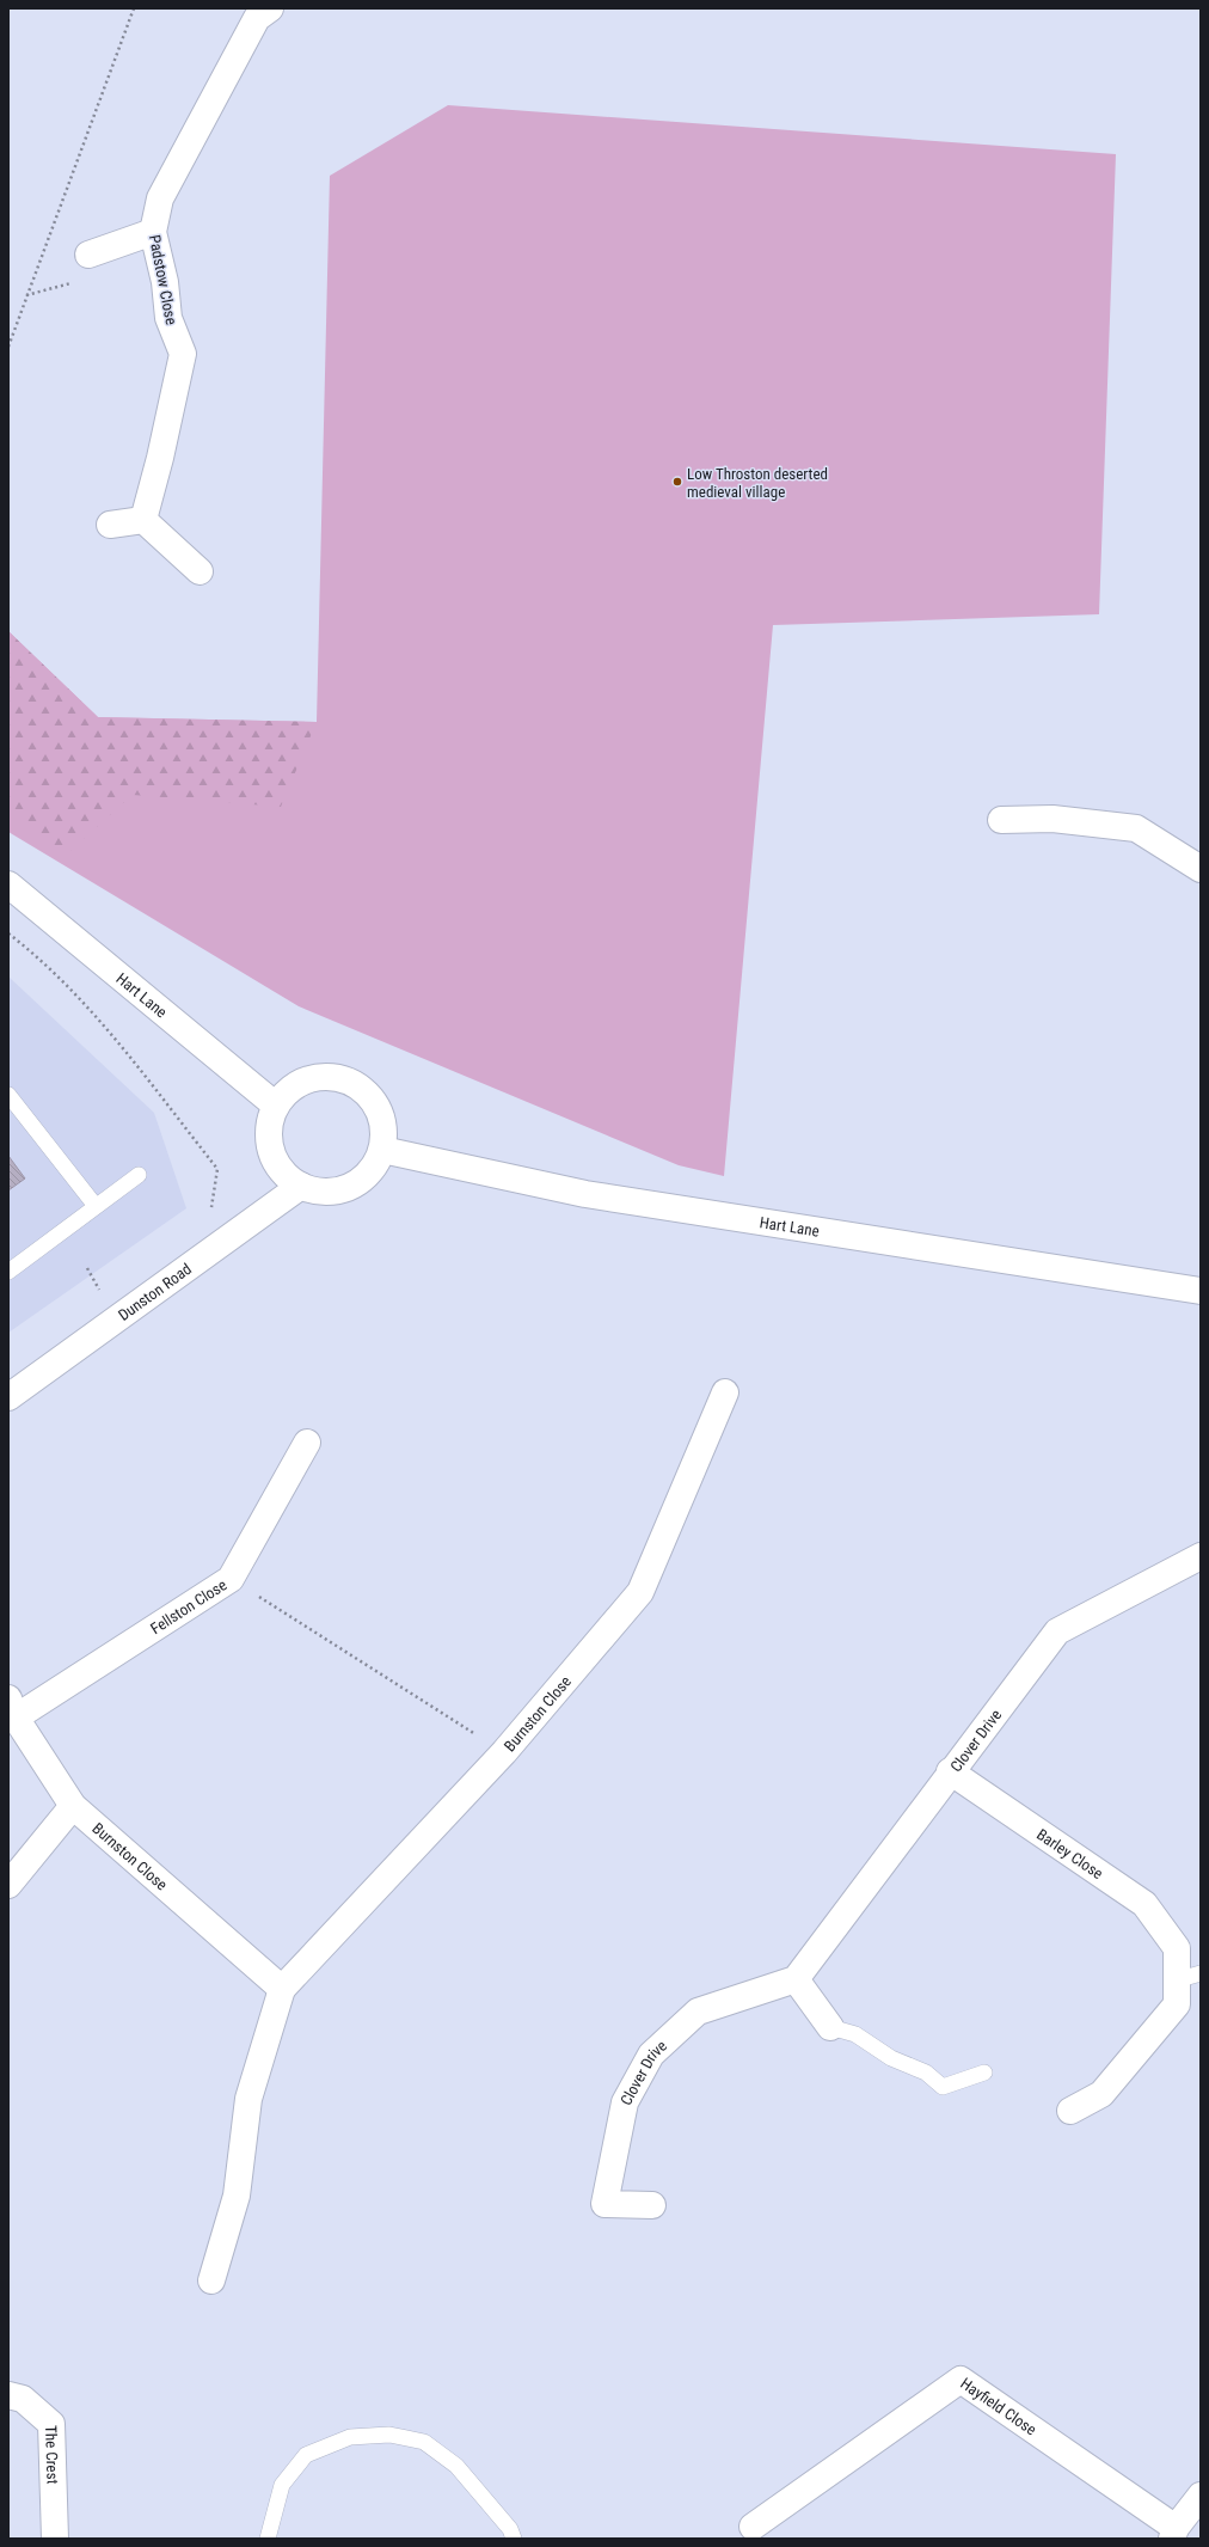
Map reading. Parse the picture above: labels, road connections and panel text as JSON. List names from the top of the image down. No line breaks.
{"streets":{"street":["Padstow Close","Hart Lane","Dunston Road","Fellston Close","Burnston Close","Clover Drive","Barley Close","Hayfield Close","The Crest"]},"crossings":[["Hart Lane","Dunston Road"],["Fellston Close","Burnston Close"],["Clover Drive","Barley Close"]],"places":["Low Throston deserted medieval village"]}
